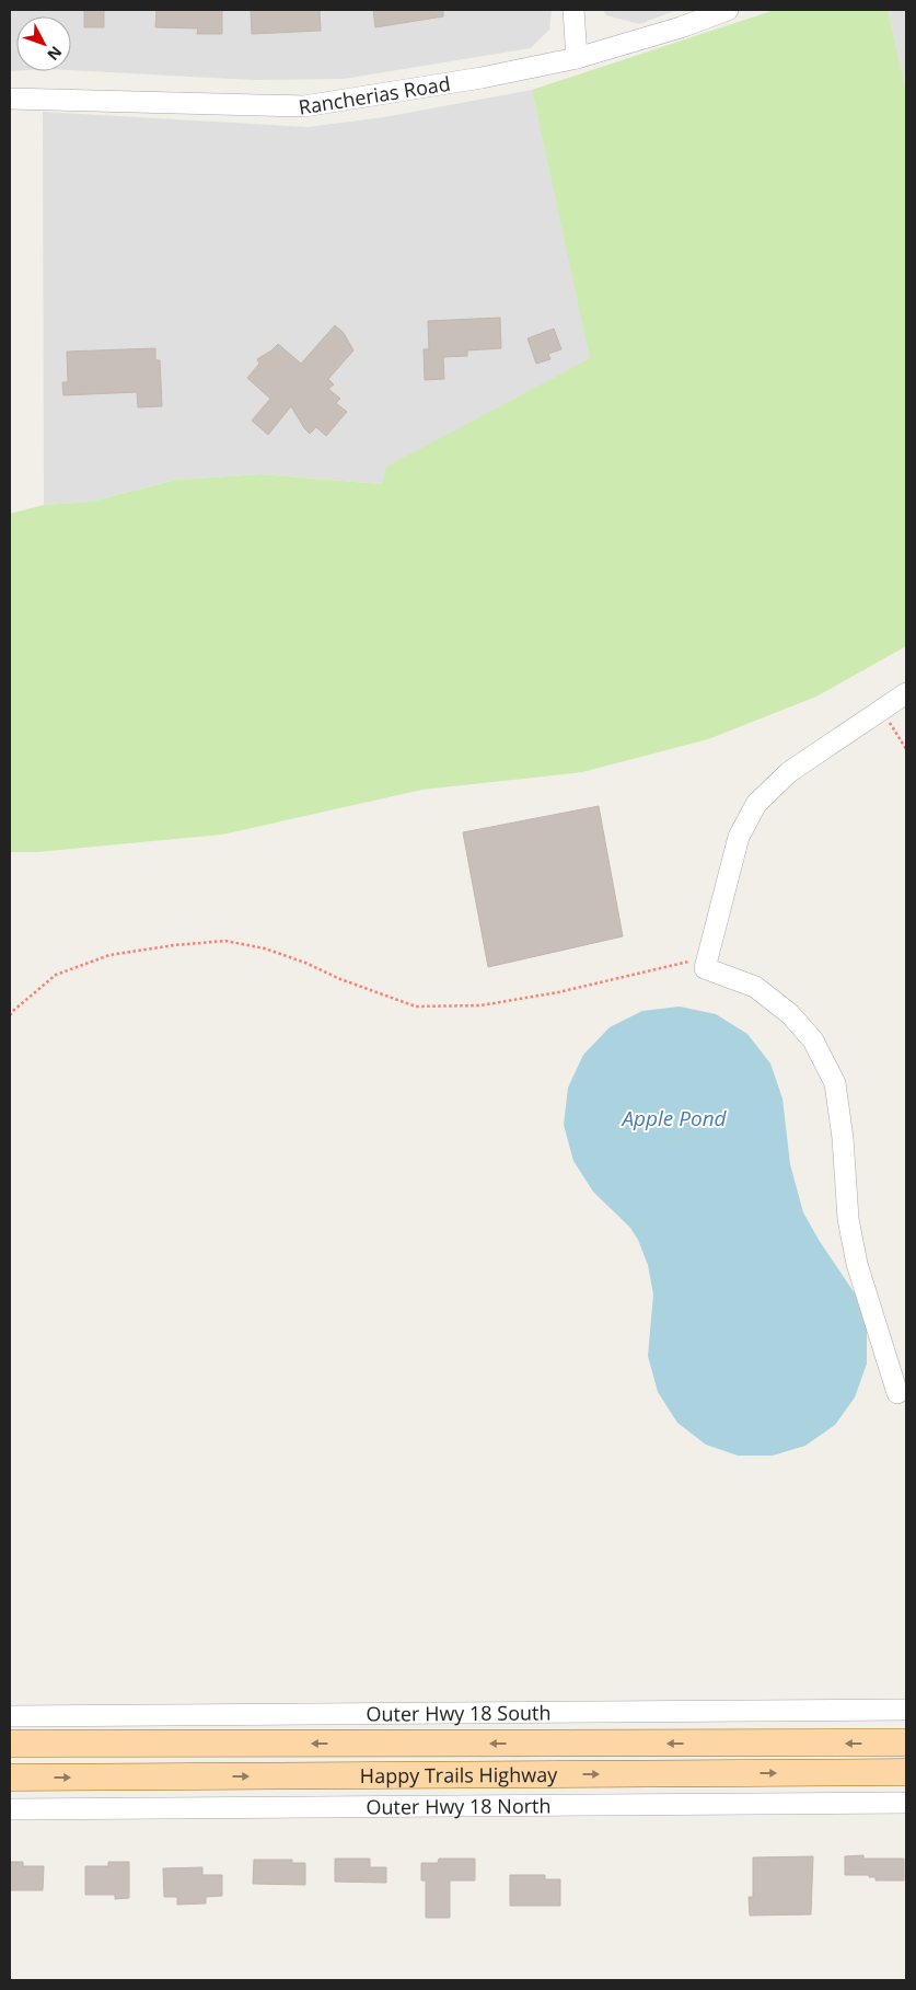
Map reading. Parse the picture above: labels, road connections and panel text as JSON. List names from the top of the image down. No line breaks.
{"streets":{"main road":["Happy Trails Highway"],"street":["Rancherias Road","Outer Hwy 18 South","Outer Hwy 18 North"]},"water":["Apple Pond"],"north":"bottom right"}
